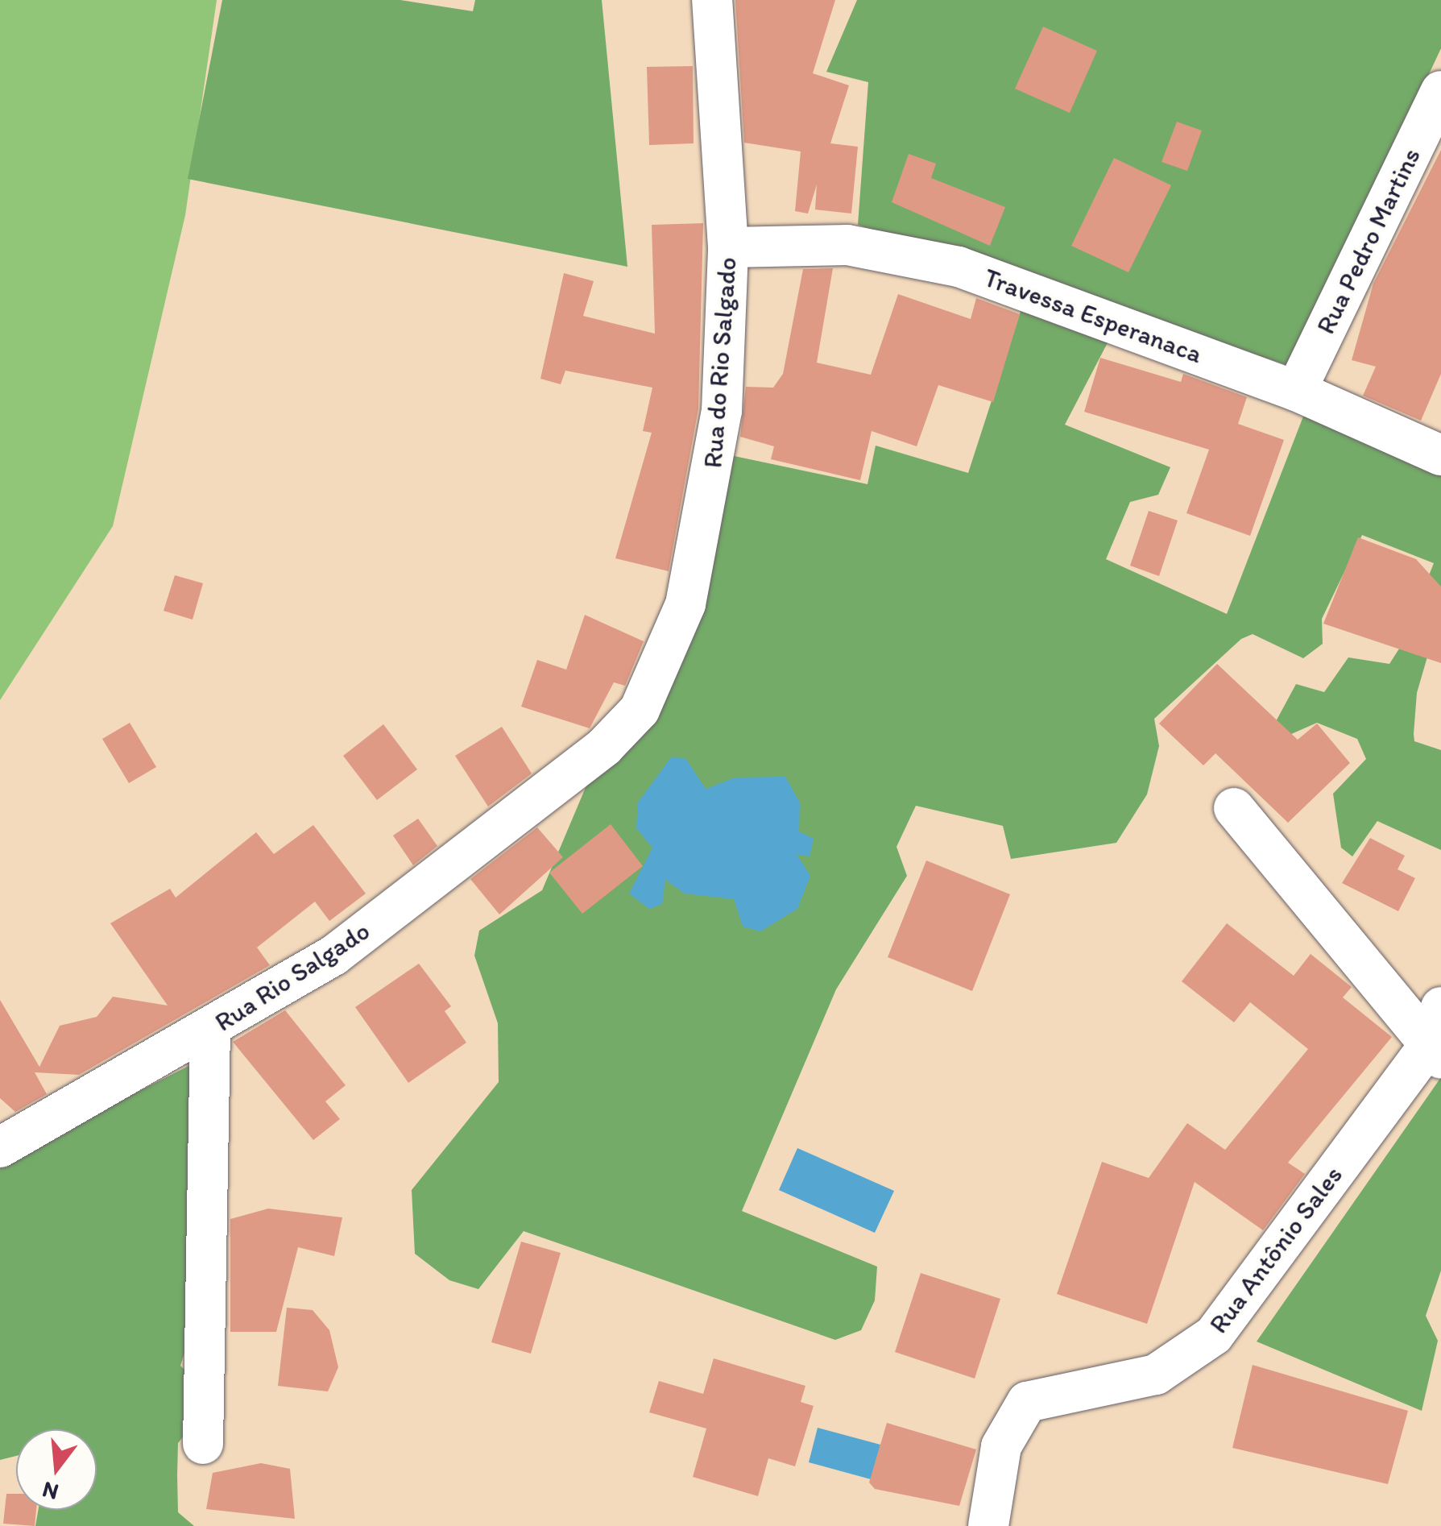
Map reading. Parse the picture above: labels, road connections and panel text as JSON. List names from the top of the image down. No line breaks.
{"streets":{"street":["Rua Pedro Martins","Travessa Esperanaca","Rua do Rio Salgado","Rua Rio Salgado","Rua Antônio Sales"]},"crossings":[["Rua Pedro Martins","Travessa Esperanaca"],["Travessa Esperanaca","Rua do Rio Salgado"],["Rua do Rio Salgado","Rua Rio Salgado"]],"north":"bottom"}
